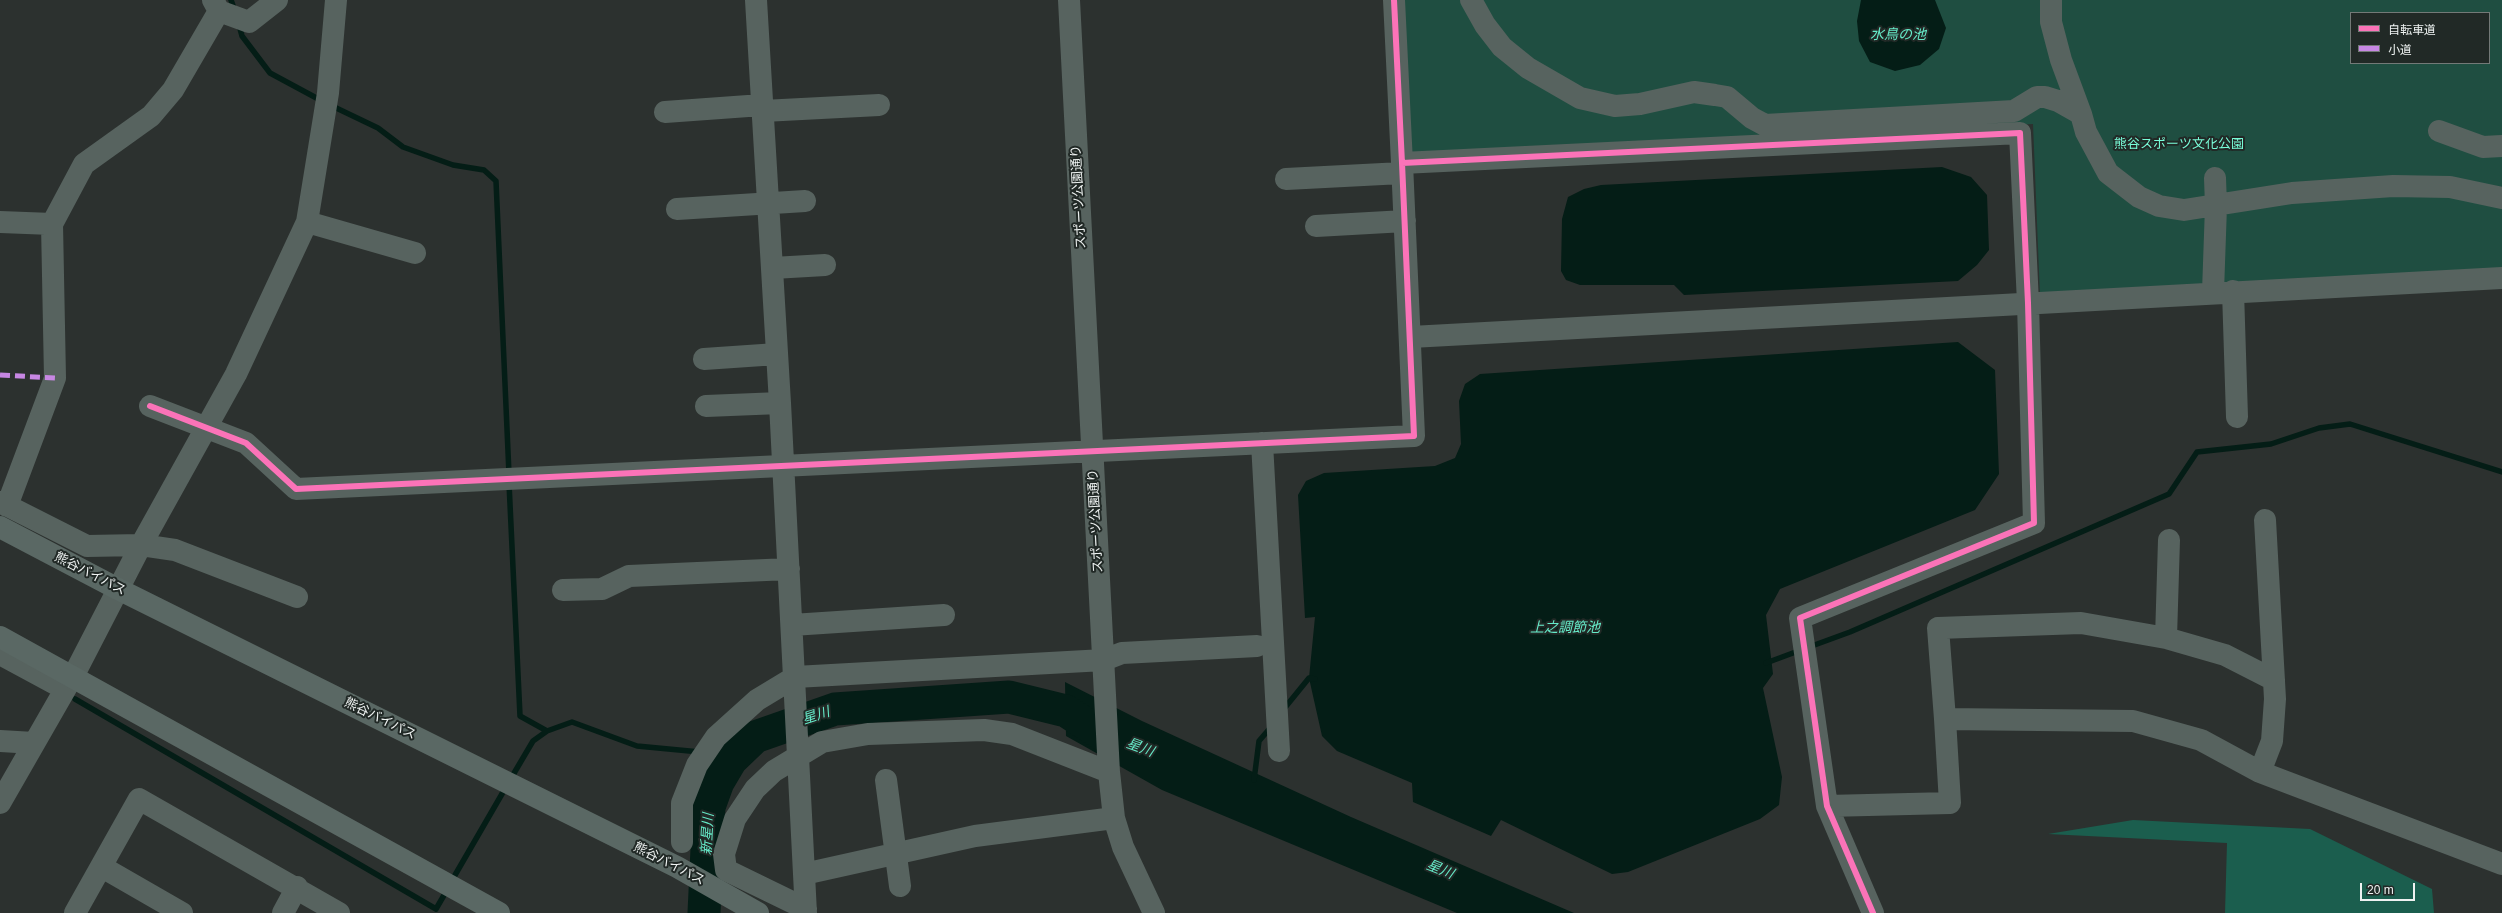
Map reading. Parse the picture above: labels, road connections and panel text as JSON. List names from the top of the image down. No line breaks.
{"streets":{"highway":["熊谷バイパス"],"street":["スポーツ公園通り"]},"water":["水鳥の池","上之調節池","星川","新星川"],"parks":["熊谷スポーツ文化公園"],"legend":["自転車道","小道"],"scale_bar":"20 m"}
